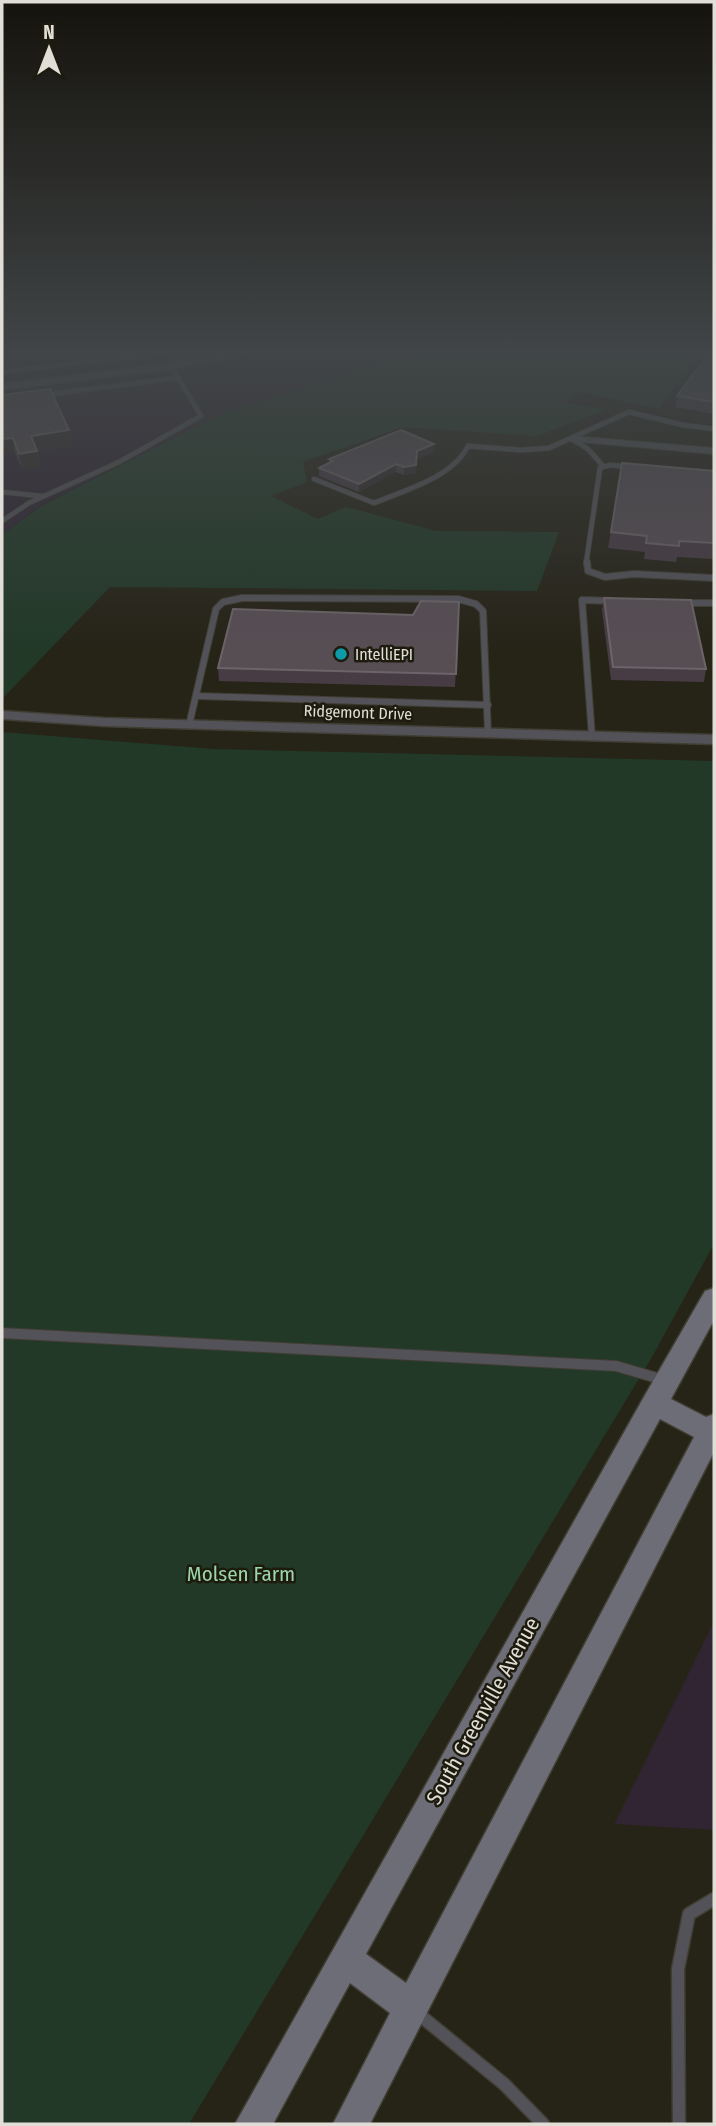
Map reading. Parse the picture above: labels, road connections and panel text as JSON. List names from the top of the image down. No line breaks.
{"streets":{"main road":["South Greenville Avenue"],"street":["Ridgemont Drive"]},"parks":["Molsen Farm"],"places":["IntelliEPI"],"north":"top"}
